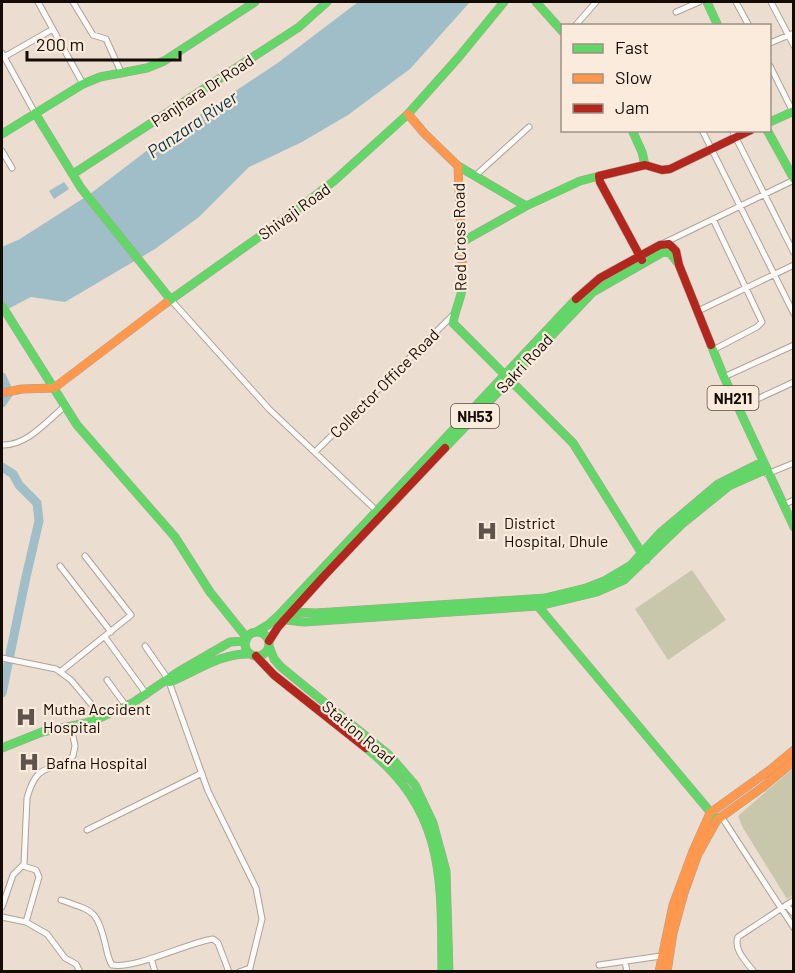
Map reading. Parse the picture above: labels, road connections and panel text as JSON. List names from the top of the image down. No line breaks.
{"streets":{"street":["Panjhara Dr Road","Shivaji Road","Red Cross Road","Collector Office Road","NH211","Station Road"]},"crossings":[["Shivaji Road","Red Cross Road"],["Red Cross Road","Collector Office Road"]],"water":["Panzara River"],"places":{"hospital":["District Hospital, Dhule","Mutha Accident Hospital","Bafna Hospital"]},"legend":["Fast","Slow","Jam"],"scale_bar":"200 m"}
